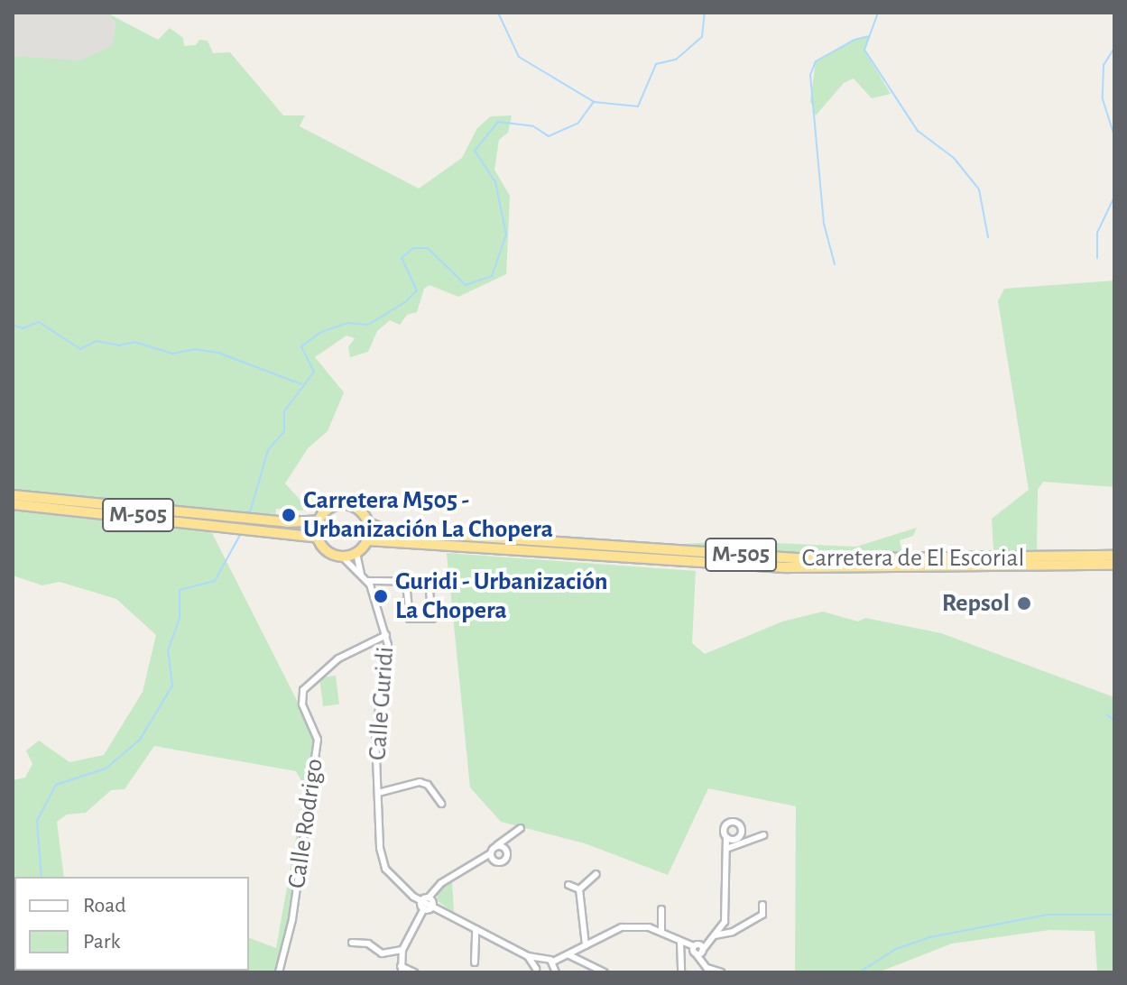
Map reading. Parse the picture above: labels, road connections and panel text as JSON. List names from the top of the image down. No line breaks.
{"streets":{"highway":["M-505","Carretera de El Escorial"],"street":["Calle Guridi","Calle Rodrigo"]},"crossings":[["M-505","Carretera de El Escorial"],["M-505","Calle Guridi"],["Carretera de El Escorial","Calle Guridi"],["Calle Guridi","Calle Rodrigo"]],"places":["Carretera M505 - Urbanización La Chopera","Guridi - Urbanización La Chopera","Repsol"],"legend":["Road","Park"]}
